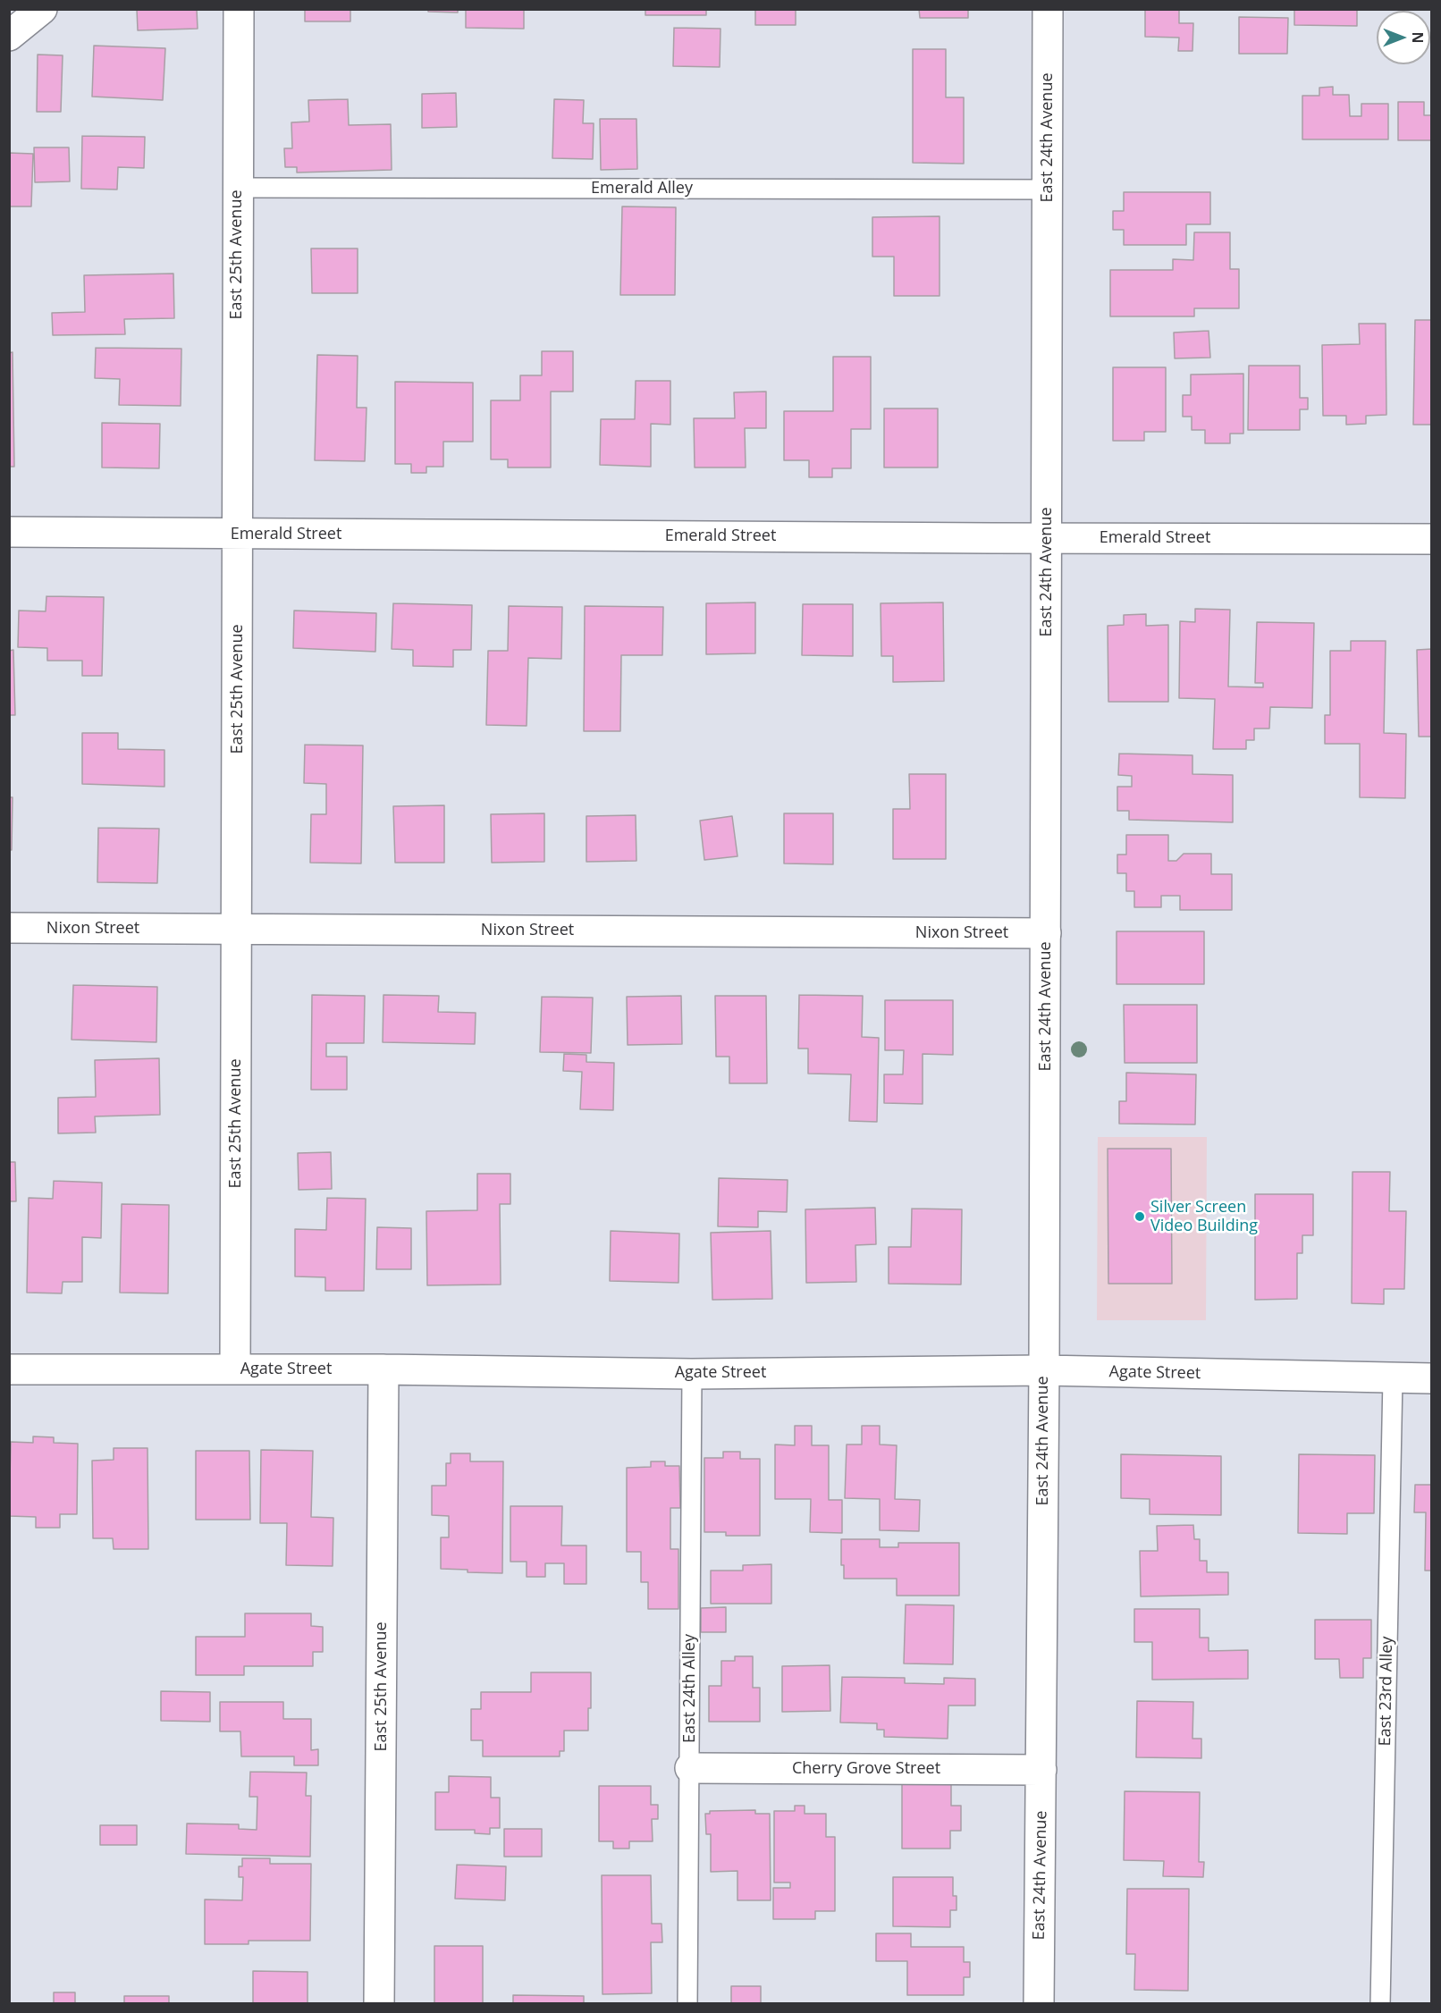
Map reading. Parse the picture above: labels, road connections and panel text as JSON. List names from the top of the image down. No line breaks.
{"streets":{"street":["East 24th Avenue","East 25th Avenue","Emerald Street","Nixon Street","Agate Street","Cherry Grove Street"],"lane":["Emerald Alley","East 24th Alley","East 23rd Alley"]},"crossings":[["East 24th Avenue","Emerald Alley"],["East 24th Avenue","Emerald Street"],["East 24th Avenue","Nixon Street"],["East 24th Avenue","Agate Street"],["East 24th Avenue","Cherry Grove Street"],["Emerald Alley","East 25th Avenue"],["East 25th Avenue","Emerald Street"],["East 25th Avenue","Nixon Street"],["East 25th Avenue","Agate Street"],["Agate Street","East 24th Alley"],["Agate Street","East 23rd Alley"],["East 24th Alley","Cherry Grove Street"]],"places":["Silver Screen Video Building"],"north":"right"}
